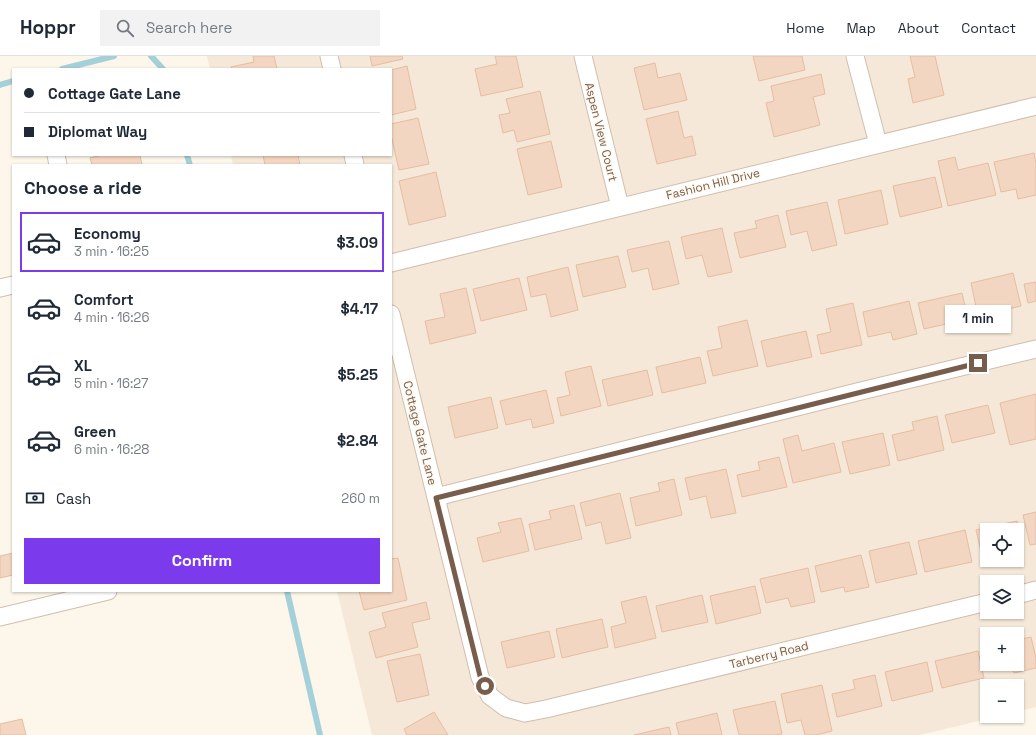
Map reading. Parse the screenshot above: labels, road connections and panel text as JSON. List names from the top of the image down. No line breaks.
{"streets":{"street":["Aspen View Court","Fashion Hill Drive","Cottage Gate Lane","Tarberry Road"]},"crossings":[["Aspen View Court","Fashion Hill Drive"],["Cottage Gate Lane","Tarberry Road"]],"page":{"header":"Hoppr","search":"Search here","nav":["Home","Map","About","Contact"],"banner":["Cottage Gate Lane","Diplomat Way"],"heading":"Choose a ride","list":[{"name":"Economy","note":"3 min · 16:25","value":"$3.09"},{"name":"Comfort","note":"4 min · 16:26","value":"$4.17"},{"name":"XL","note":"5 min · 16:27","value":"$5.25"},{"name":"Green","note":"6 min · 16:28","value":"$2.84"}],"bubble":"1 min","pay":["Cash","260 m"],"map_buttons":["+","−"],"buttons":"Confirm"}}
